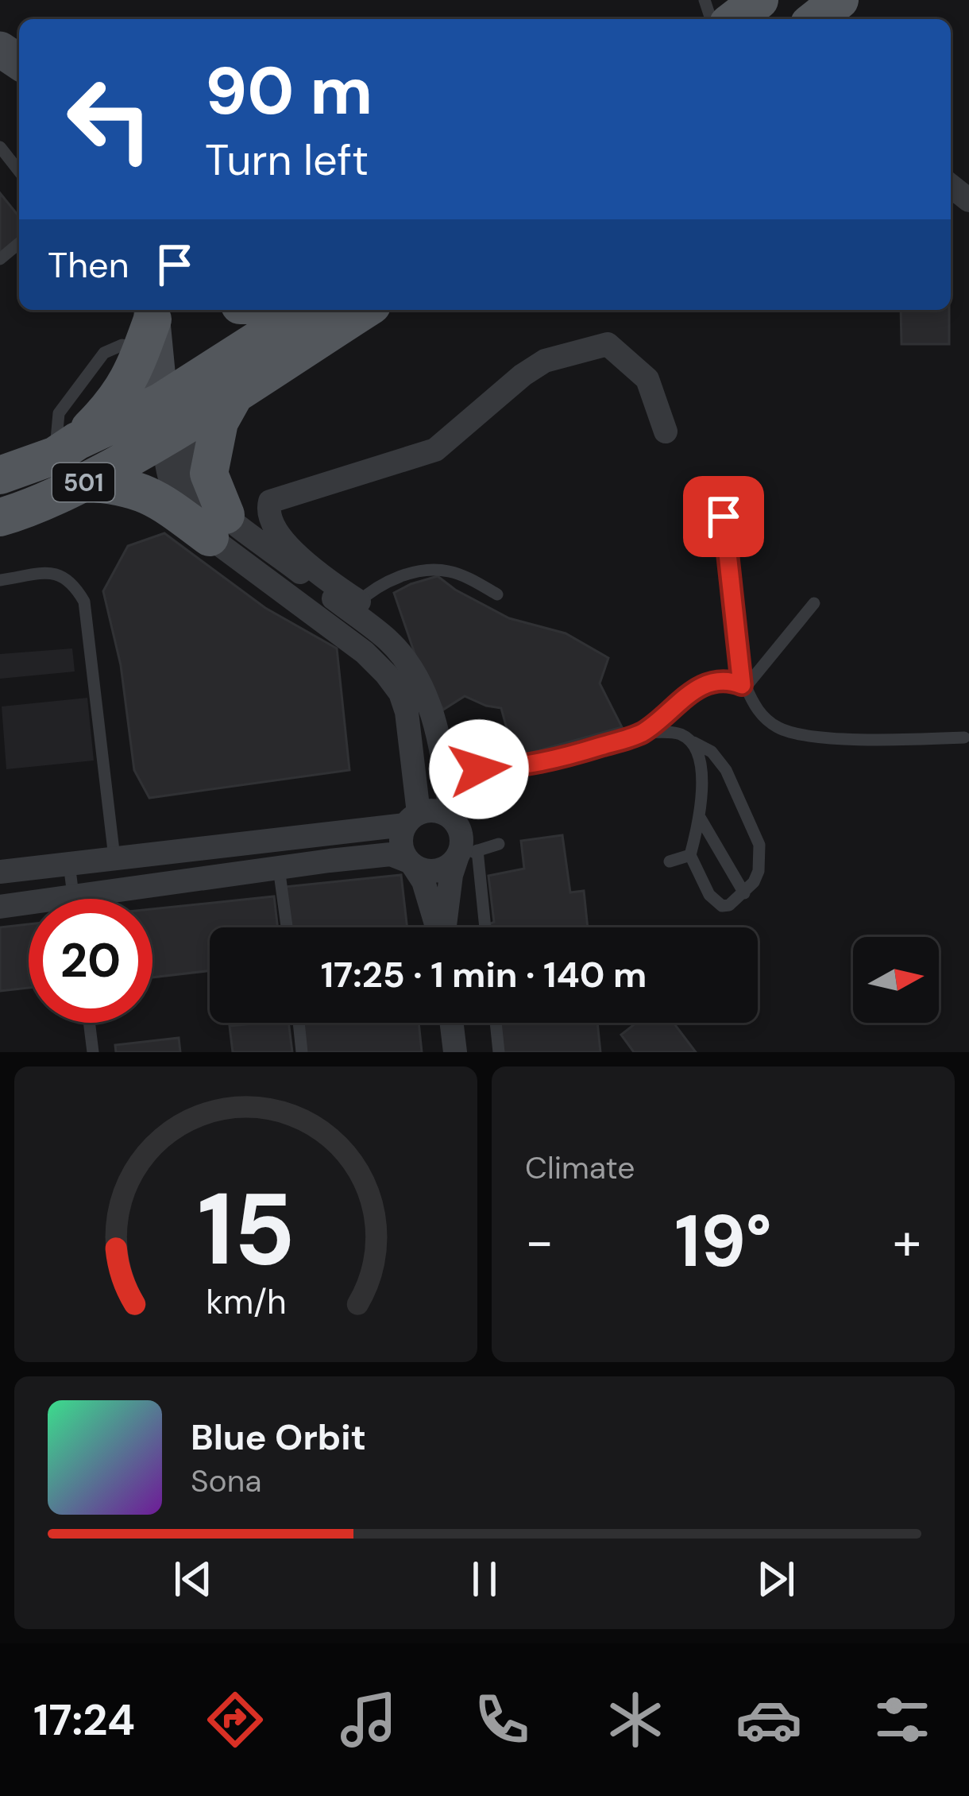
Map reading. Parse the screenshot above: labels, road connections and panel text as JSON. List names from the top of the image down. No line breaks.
{"streets":{"main road":["501"]},"north":"right","page":{"turn":["90 m","Turn left"],"then":"Then","limit":"20","trip":"17:25 · 1 min · 140 m","tile":"Climate","heat":["−","19°","+"],"song":["Blue Orbit","Sona"],"tabs":"17:24","gauge":["15","km/h"]}}
